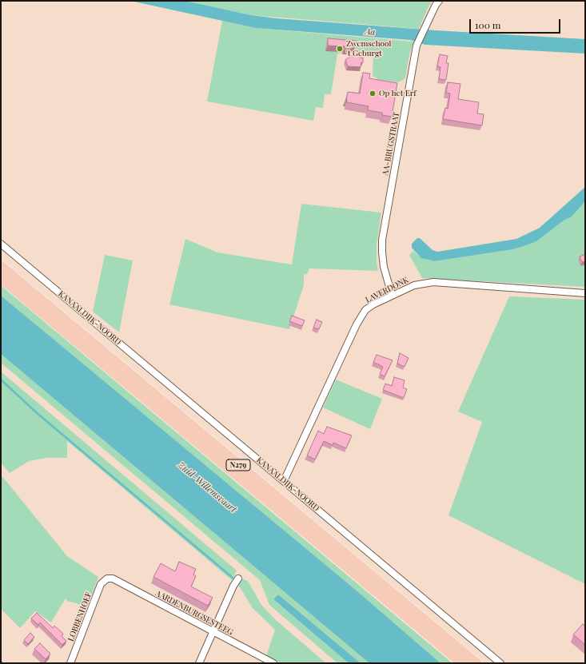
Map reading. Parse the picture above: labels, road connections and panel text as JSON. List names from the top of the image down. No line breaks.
{"streets":{"highway":["N279"],"street":["AA-BRUGSTRAAT","LAVERDONK","KANAALDIJK-NOORD","AARDENBURGSESTEEG","LOBBENHOEF"]},"crossings":[["AA-BRUGSTRAAT","LAVERDONK"],["LAVERDONK","KANAALDIJK-NOORD"],["AARDENBURGSESTEEG","LOBBENHOEF"]],"water":["Aa","Zuid-Willemsvaart"],"places":["Zwemschool 't Geburgt","Op het Erf"],"scale_bar":"100 m"}
